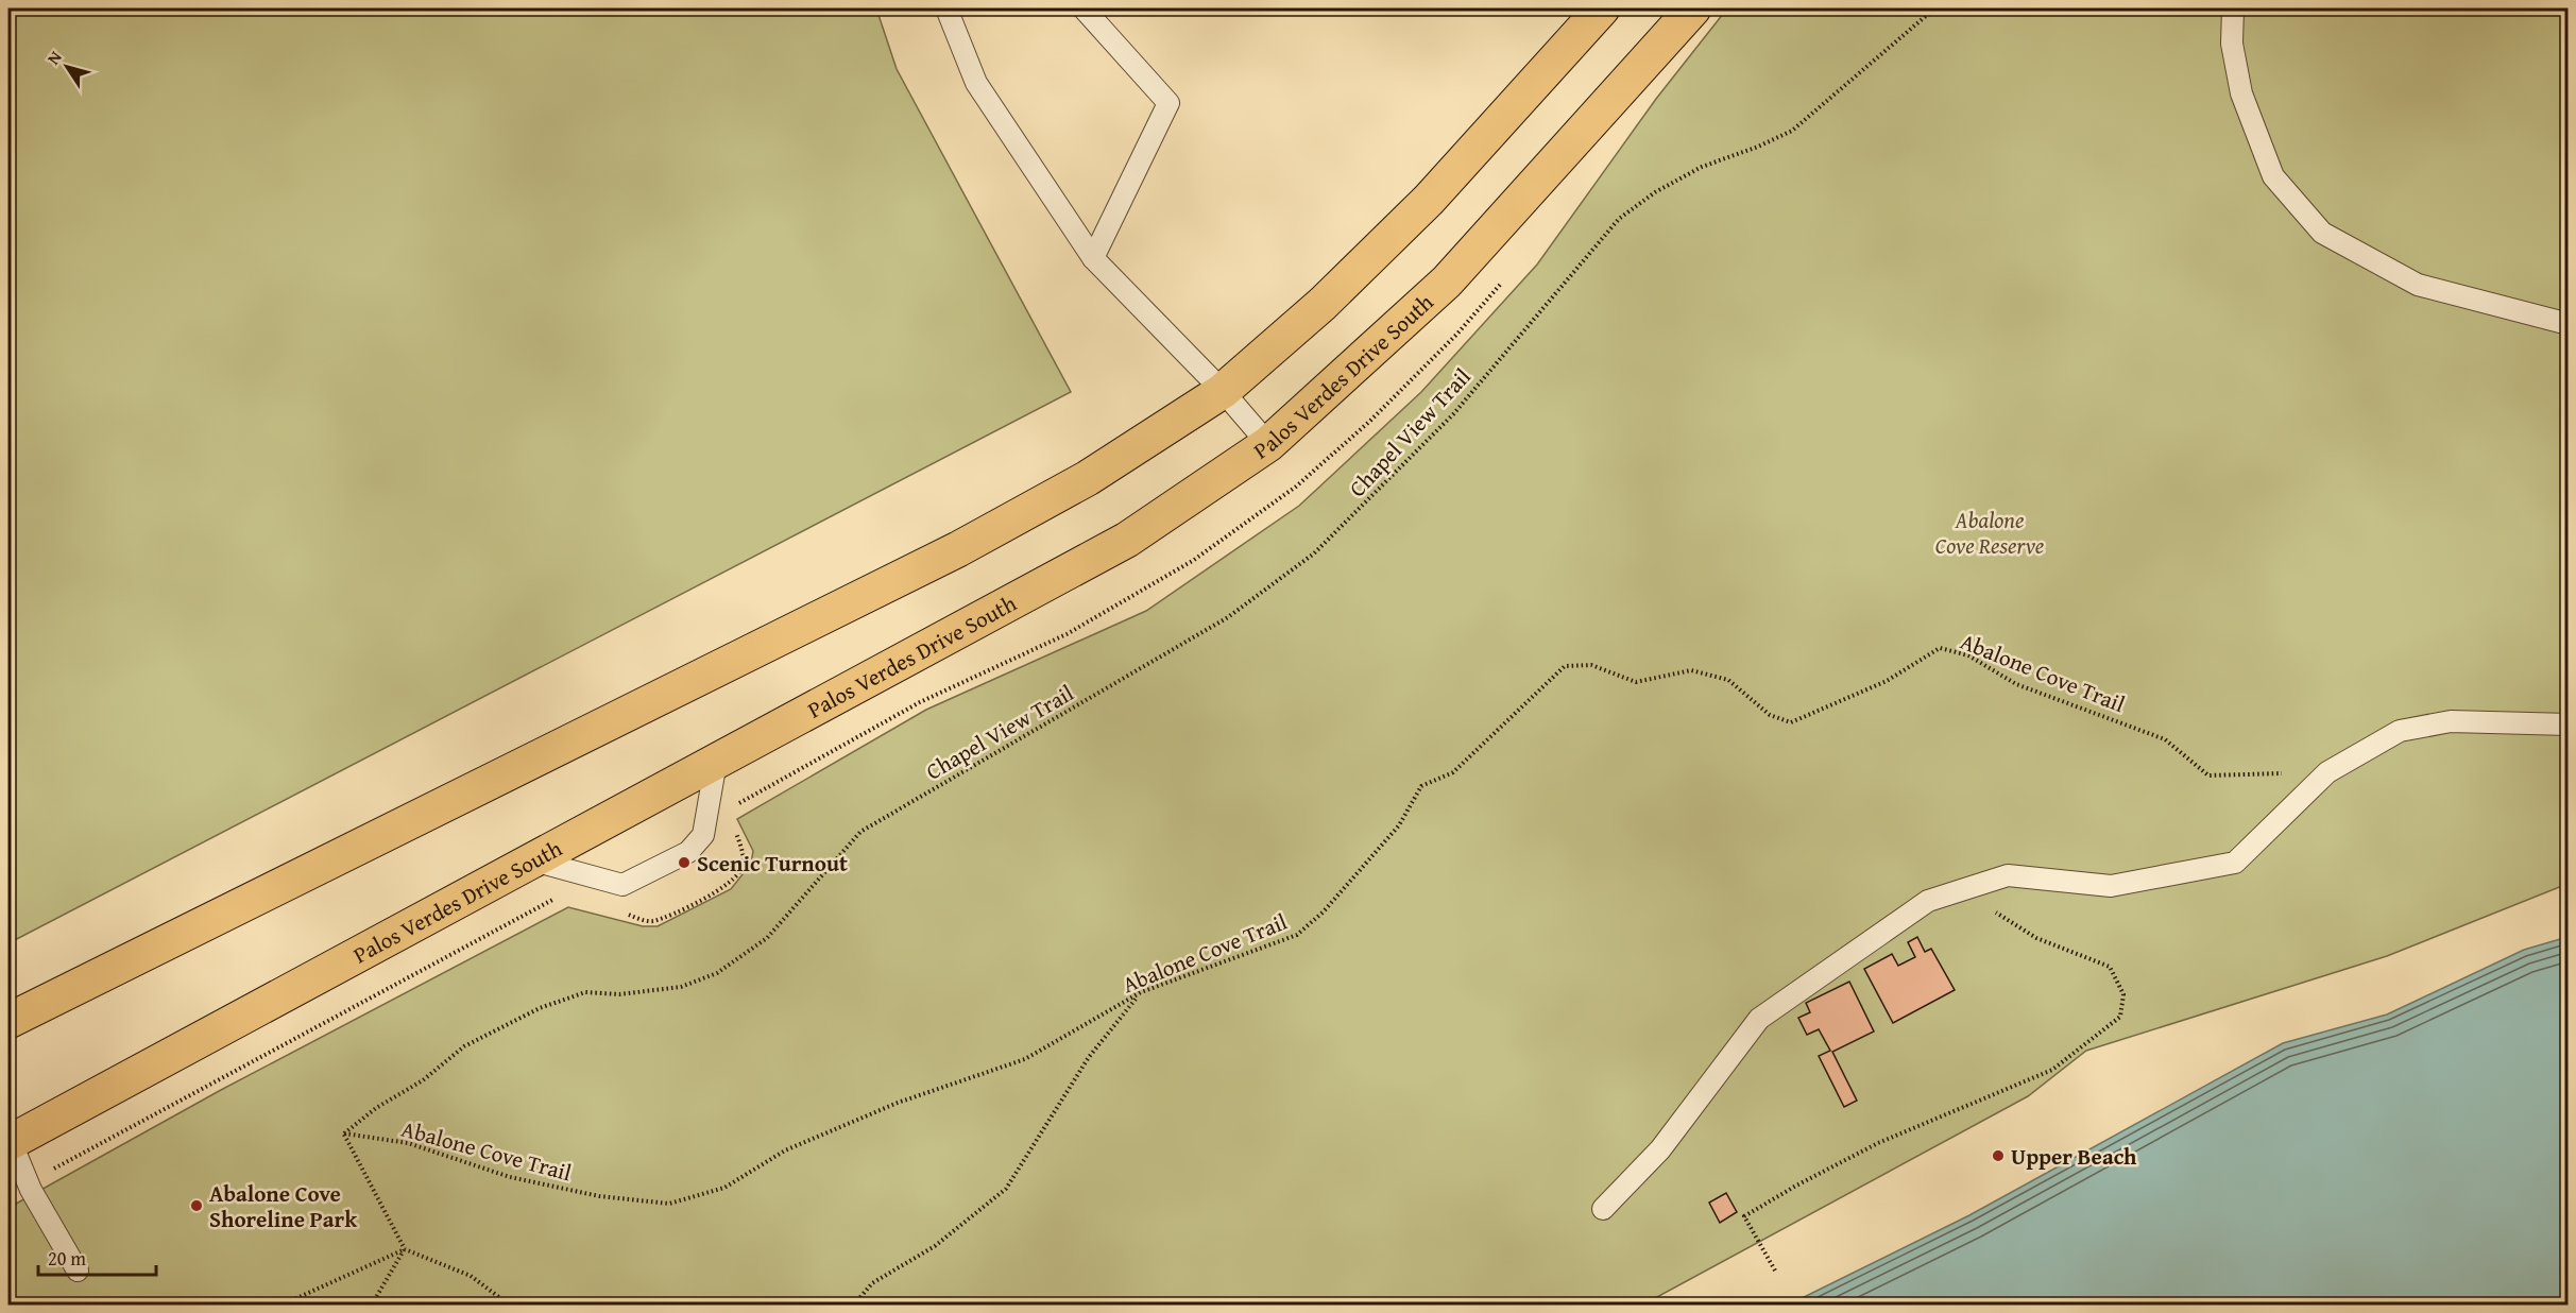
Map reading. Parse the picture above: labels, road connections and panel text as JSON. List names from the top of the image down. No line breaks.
{"streets":{"main road":["Palos Verdes Drive South"],"path":["Chapel View Trail","Abalone Cove Trail"]},"crossings":[["Chapel View Trail","Abalone Cove Trail"]],"parks":["Abalone Cove Reserve"],"places":["Scenic Turnout","Upper Beach","Abalone Cove Shoreline Park"],"scale_bar":"20 m","north":"top left"}
